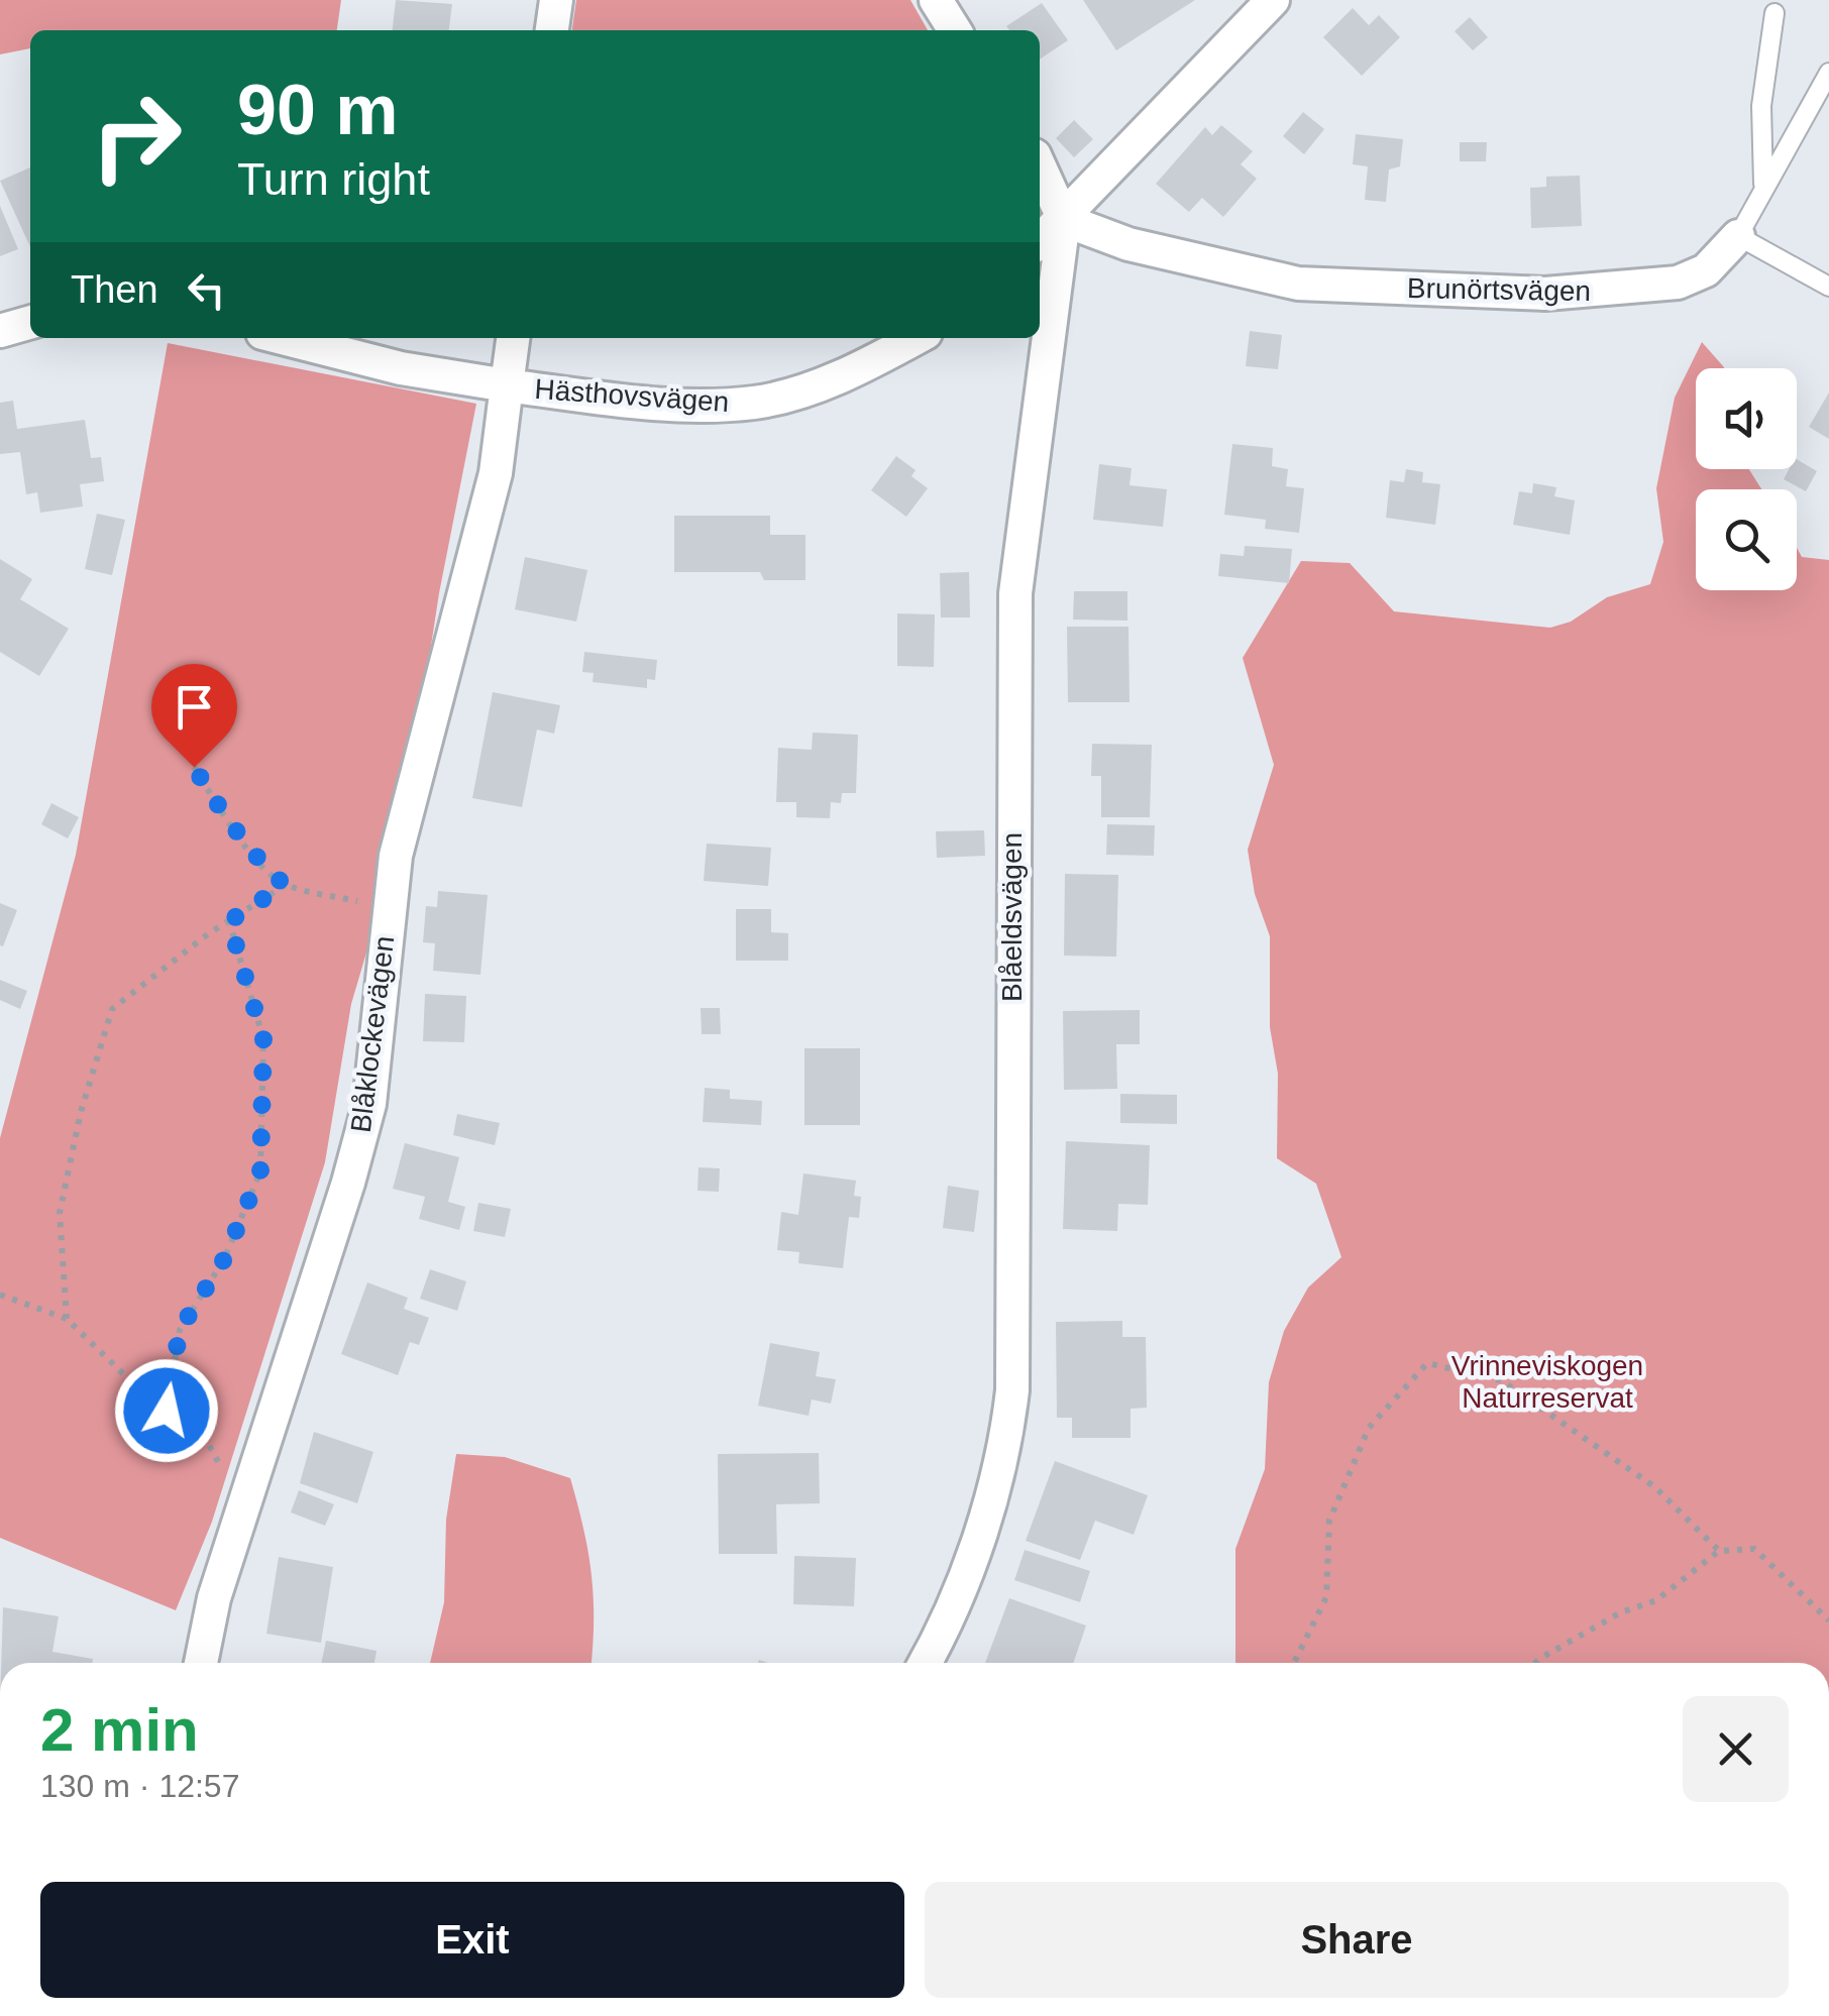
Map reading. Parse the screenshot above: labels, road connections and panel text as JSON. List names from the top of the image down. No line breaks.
{"streets":{"street":["Brunörtsvägen","Hästhovsvägen","Blåeldsvägen","Blåklockevägen"]},"crossings":[["Brunörtsvägen","Blåeldsvägen"],["Hästhovsvägen","Blåklockevägen"]],"parks":["Vrinneviskogen Naturreservat"],"page":{"turn":["90 m","Turn right"],"then":"Then","heading":["2 min","130 m · 12:57"],"buttons":["Exit","Share"]}}
